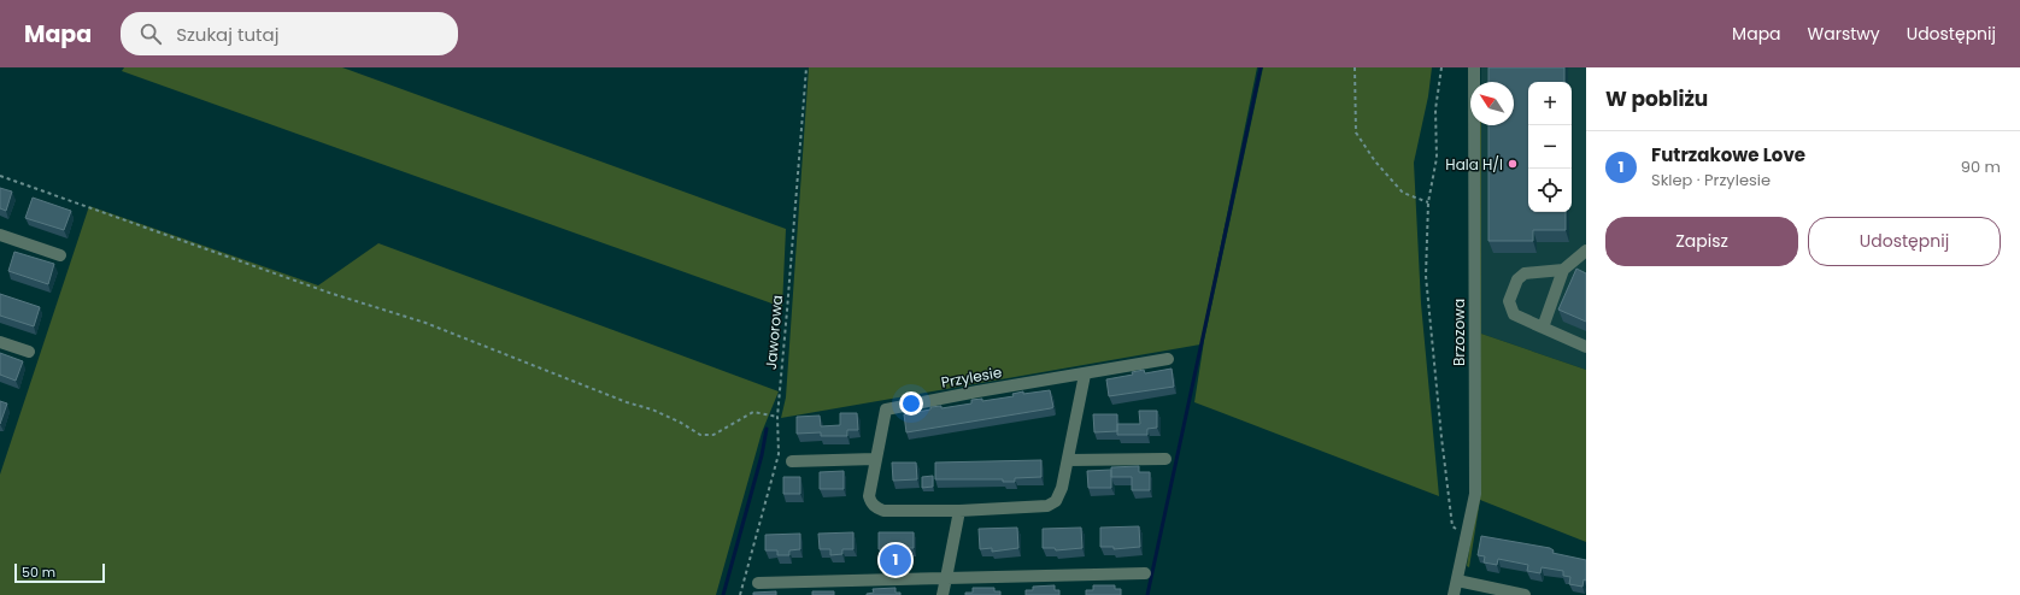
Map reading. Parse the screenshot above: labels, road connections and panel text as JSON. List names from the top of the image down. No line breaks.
{"streets":{"street":["Brzozowa","Przylesie"],"path":["Jaworowa"]},"places":["Hala H/I"],"scale_bar":"50 m","north":"top left","page":{"header":"Mapa","search":"Szukaj tutaj","nav":["Mapa","Warstwy","Udostępnij"],"heading":"W pobliżu","map_buttons":["+","−"],"list":[{"mark":"1","name":"Futrzakowe Love","note":"Sklep · Przylesie","value":"90 m"}],"buttons":["Zapisz","Udostępnij"],"pins":"1","scale":"50 m"}}
